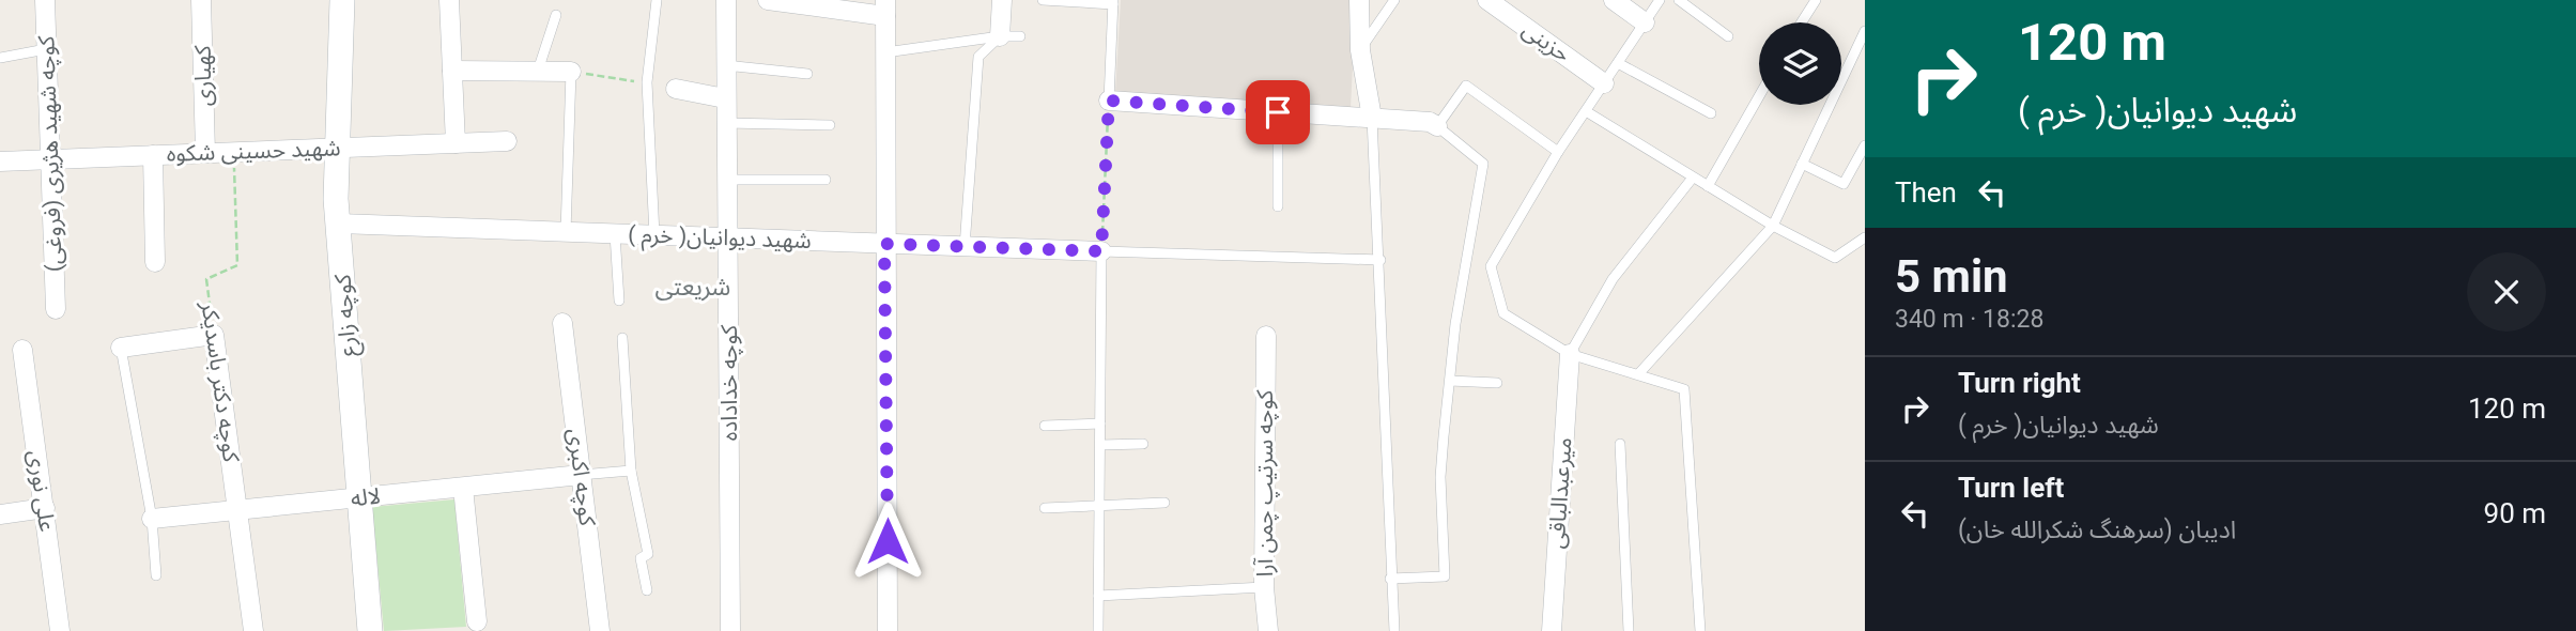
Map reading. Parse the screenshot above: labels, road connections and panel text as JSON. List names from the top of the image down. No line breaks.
{"streets":{"street":["حزینی","کهیاری","شهید حسینی شکوه","کوچه شهید هژیری (فروغی)","شهید دیوانیان( خرم )","کوچه زارع","کوچه دکتر باسدیکر","کوچه خداداده","کوچه اکبری","کوچه سرتیپ چمن آرا","علی نوری","میرعبدالباقی","لاله"]},"crossings":[["کهیاری","شهید حسینی شکوه"],["شهید حسینی شکوه","کوچه شهید هژیری (فروغی)"],["شهید حسینی شکوه","کوچه زارع"],["شهید حسینی شکوه","کوچه دکتر باسدیکر"],["شهید دیوانیان( خرم )","کوچه زارع"],["شهید دیوانیان( خرم )","کوچه خداداده"],["کوچه زارع","لاله"],["کوچه دکتر باسدیکر","لاله"],["کوچه اکبری","لاله"]],"districts":["شریعتی"],"page":{"turn":["120 m","شهید دیوانیان( خرم )"],"then":"Then","heading":["5 min","340 m · 18:28"],"list":[{"name":"Turn right","note":"شهید دیوانیان( خرم )","value":"120 m"},{"name":"Turn left","note":"ادیبان (سرهنگ شکرالله خان)","value":"90 m"}]}}
